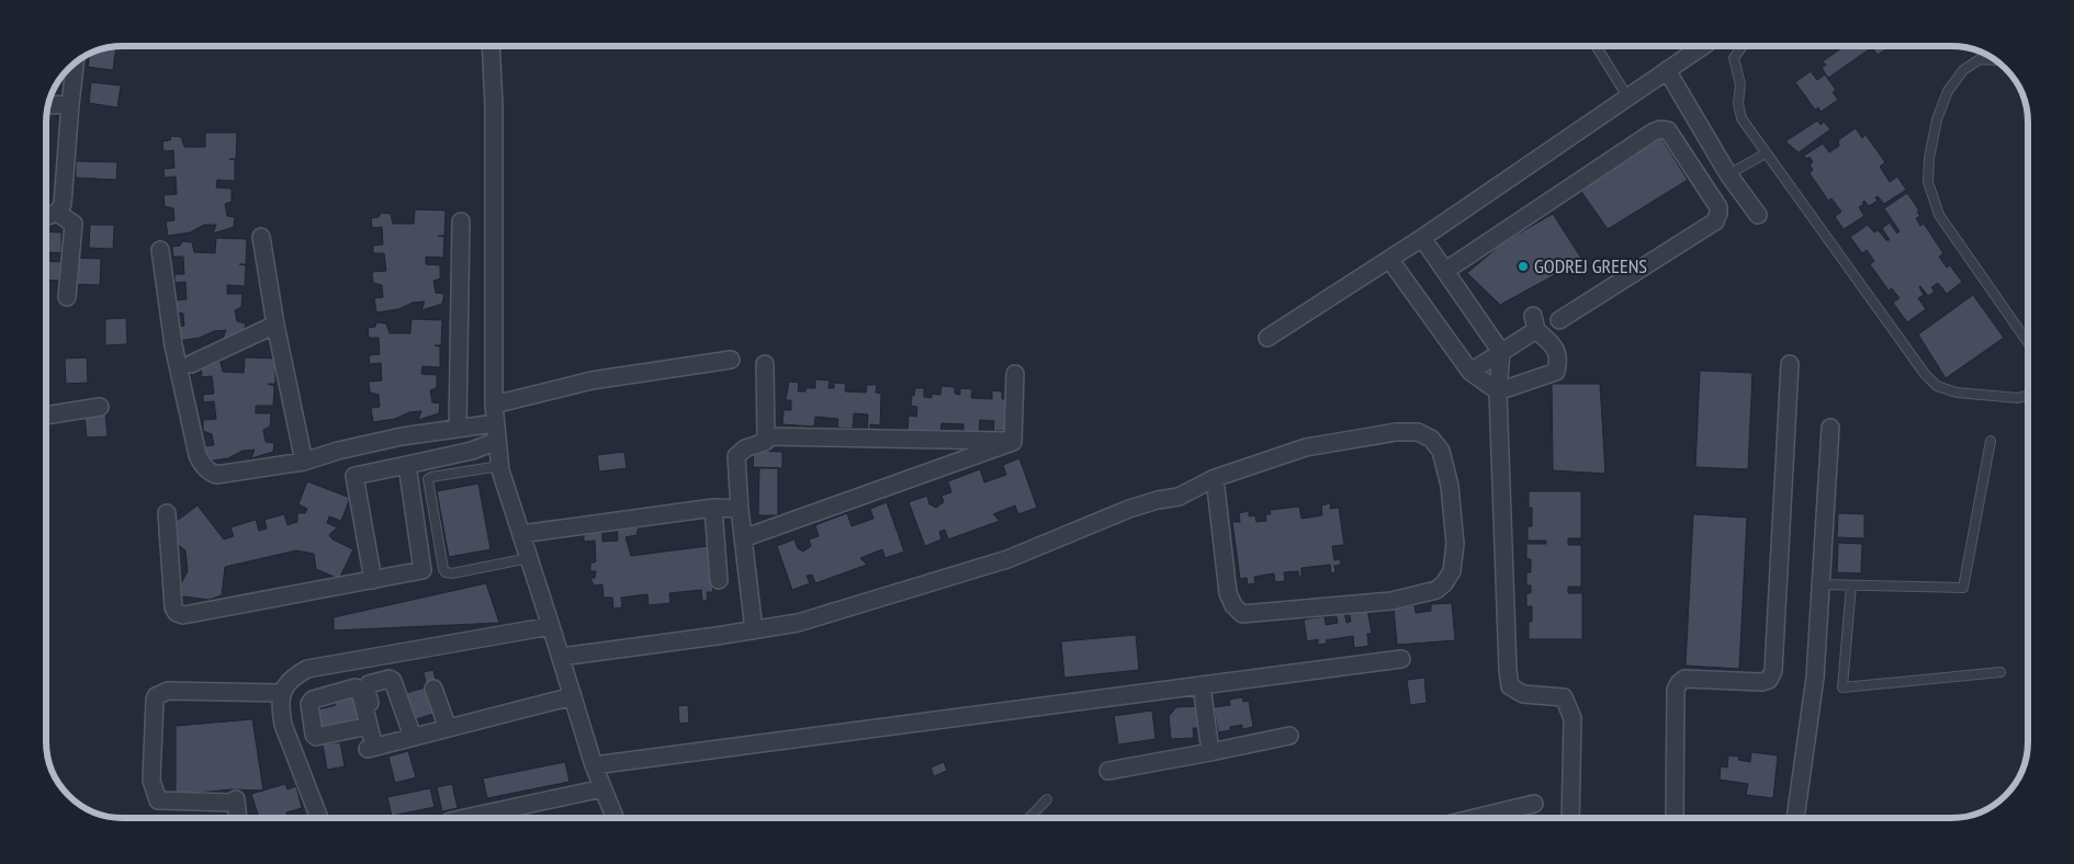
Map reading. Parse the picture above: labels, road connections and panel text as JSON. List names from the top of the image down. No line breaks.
{"places":["GODREJ GREENS"]}
